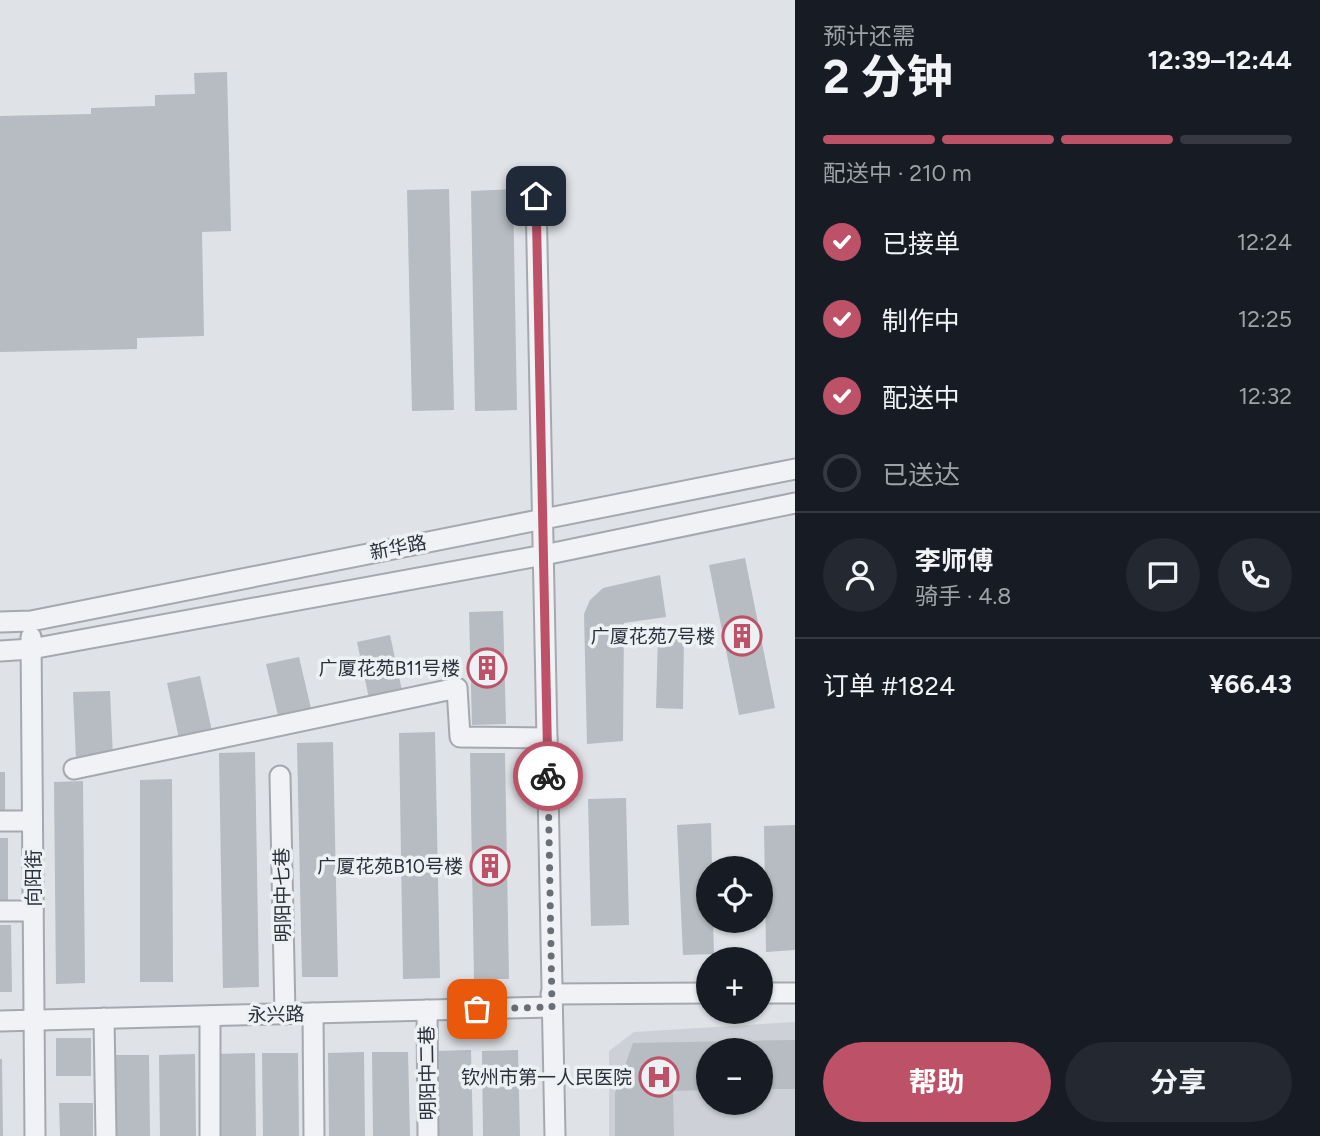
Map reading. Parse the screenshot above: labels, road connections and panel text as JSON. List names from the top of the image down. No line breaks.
{"streets":{"street":["新华路","向阳街","明阳中七巷","永兴路","明阳中二巷"]},"crossings":[["新华路","向阳街"],["向阳街","永兴路"],["明阳中七巷","永兴路"],["永兴路","明阳中二巷"]],"places":{"building":["广厦花苑7号楼","广厦花苑B11号楼","广厦花苑B10号楼"],"hospital":["钦州市第一人民医院"]},"page":{"heading":["2 分钟","预计还需","12:39–12:44"],"panel":["李师傅","骑手 · 4.8","订单 #1824","¥66.43"],"bar":"配送中 · 210 m","list":[["已接单","12:24"],["制作中","12:25"],["配送中","12:32"],"已送达"],"map_buttons":["+","−"],"buttons":["帮助","分享"]}}
